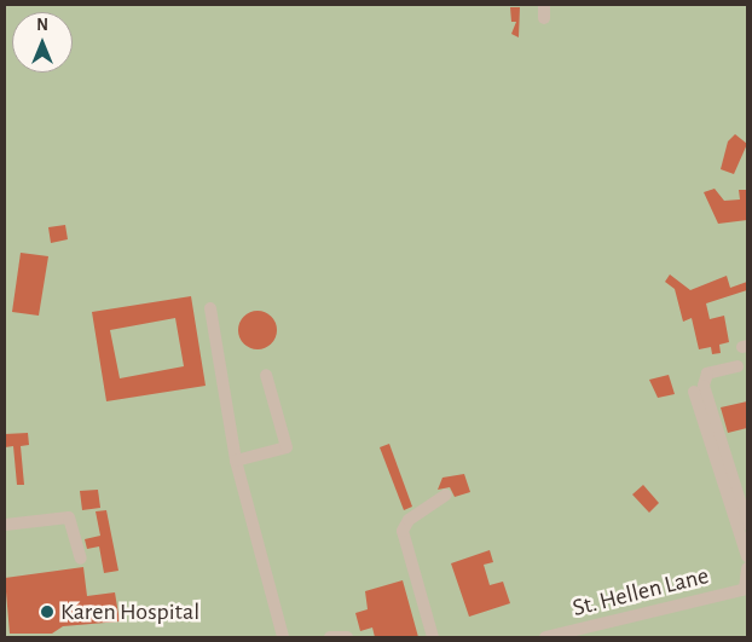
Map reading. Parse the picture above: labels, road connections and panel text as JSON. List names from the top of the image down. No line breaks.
{"streets":{"street":["St. Hellen Lane"]},"places":["Karen Hospital"],"north":"top"}
